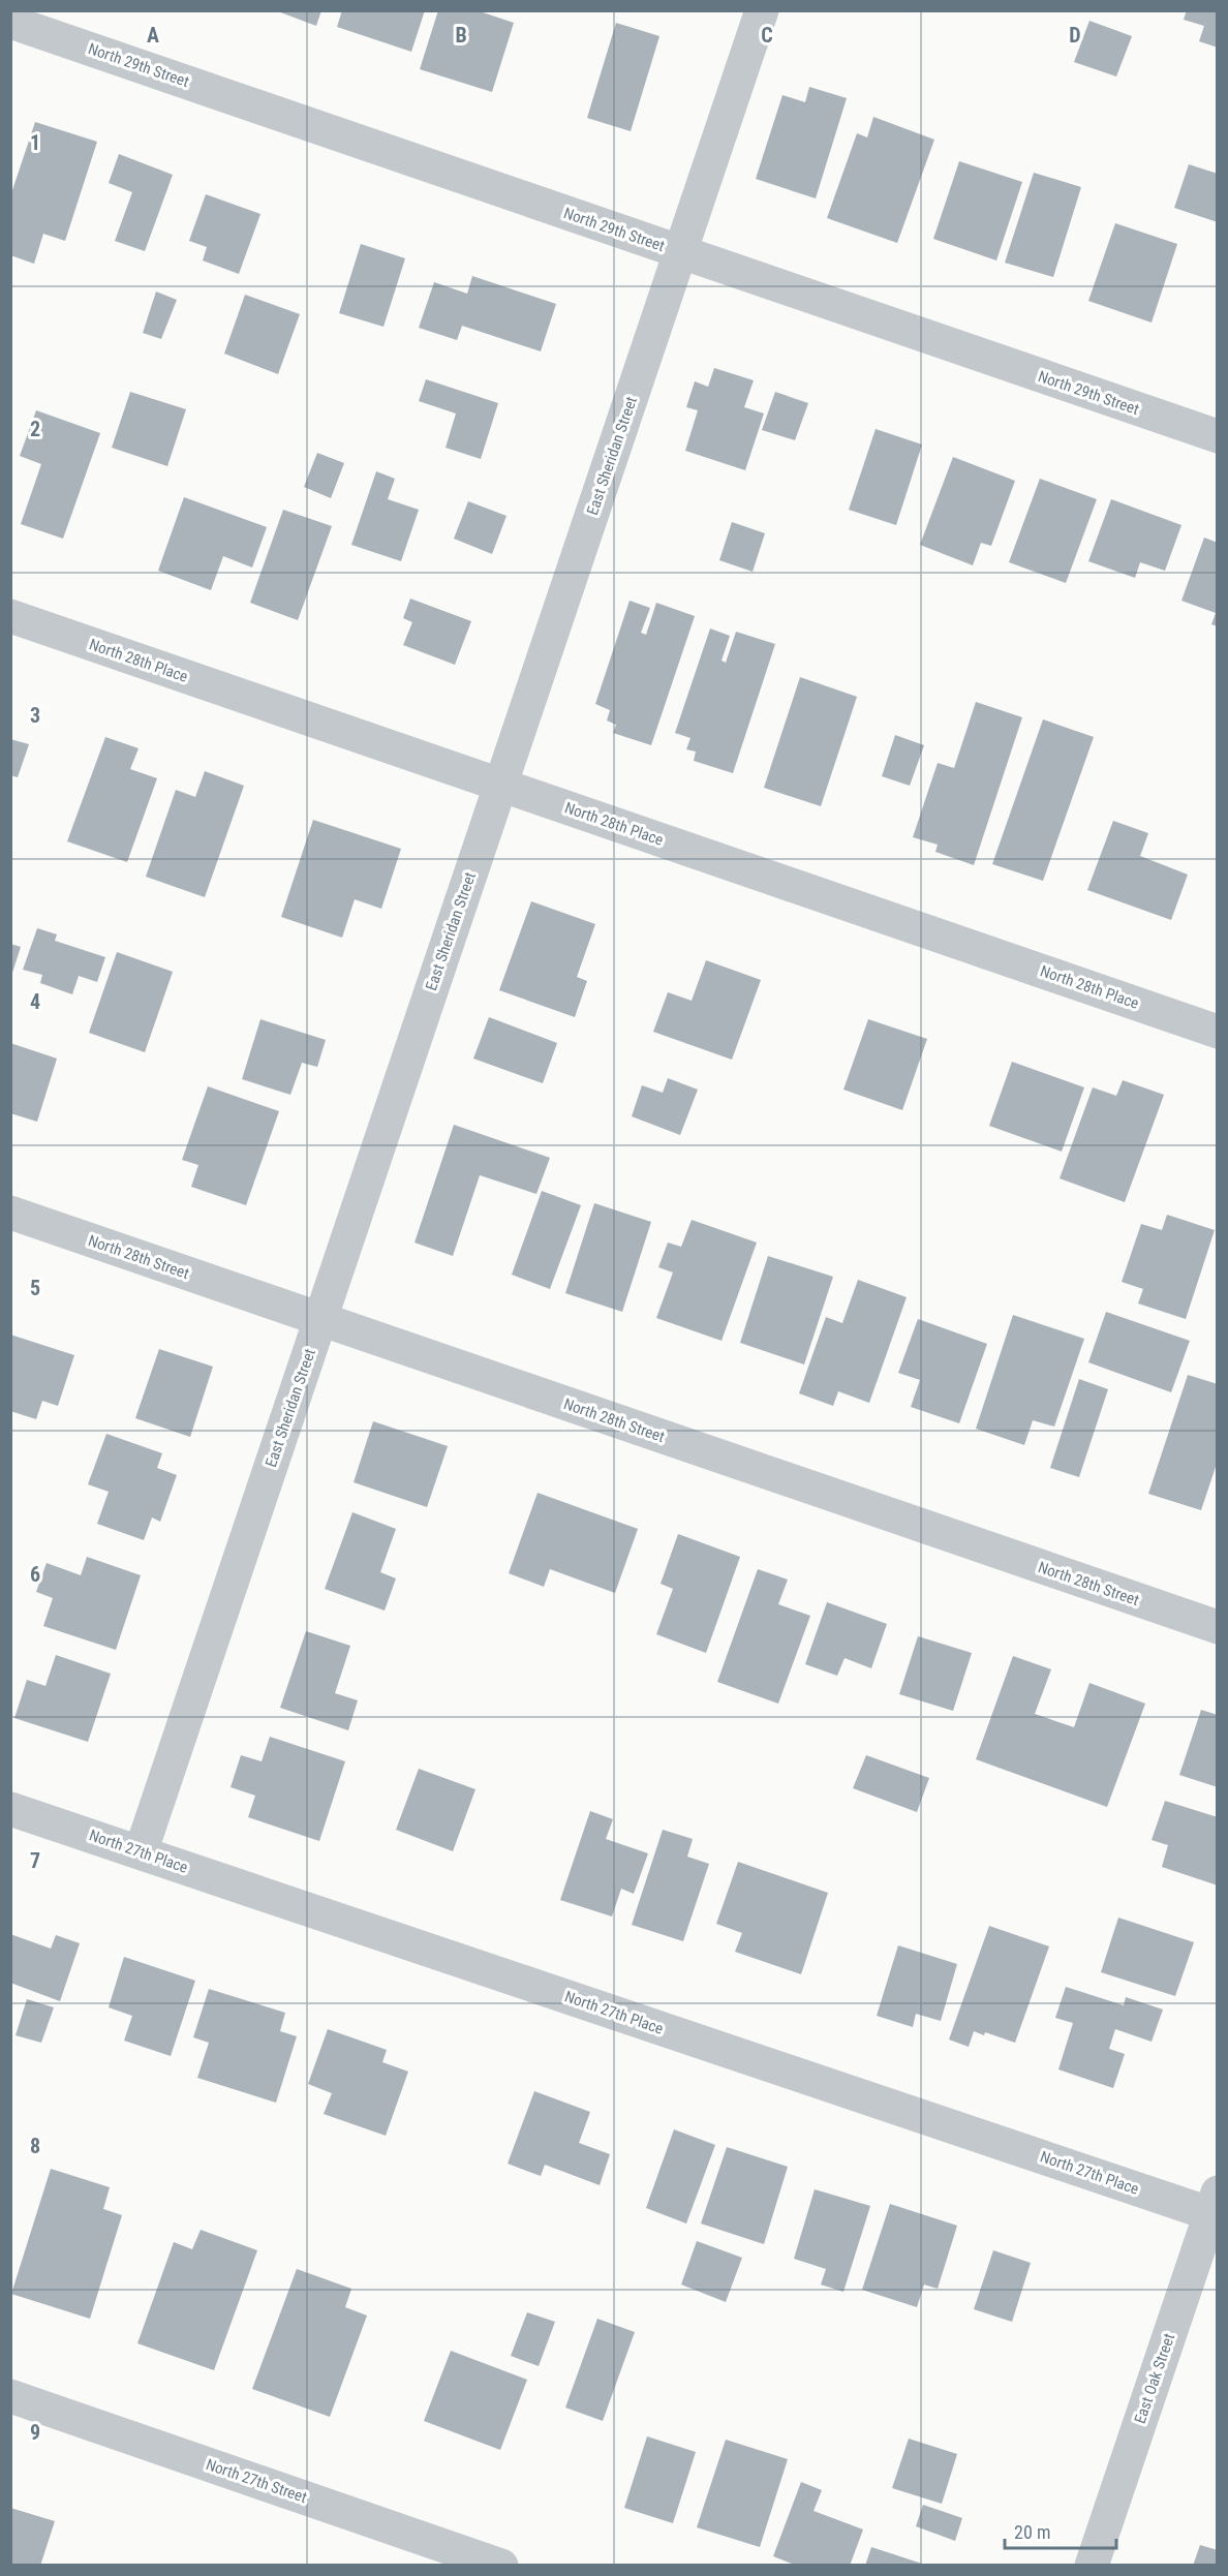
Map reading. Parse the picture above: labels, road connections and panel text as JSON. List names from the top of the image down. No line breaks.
{"streets":{"street":["North 29th Street","East Sheridan Street","North 28th Place","North 28th Street","North 27th Place","East Oak Street","North 27th Street"]},"crossings":[["North 29th Street","East Sheridan Street"],["East Sheridan Street","North 28th Place"],["East Sheridan Street","North 28th Street"],["East Sheridan Street","North 27th Place"],["North 27th Place","East Oak Street"]],"scale_bar":"20 m","grid":{"columns":["A","B","C","D"],"rows":["1","2","3","4","5","6","7","8","9"]}}
